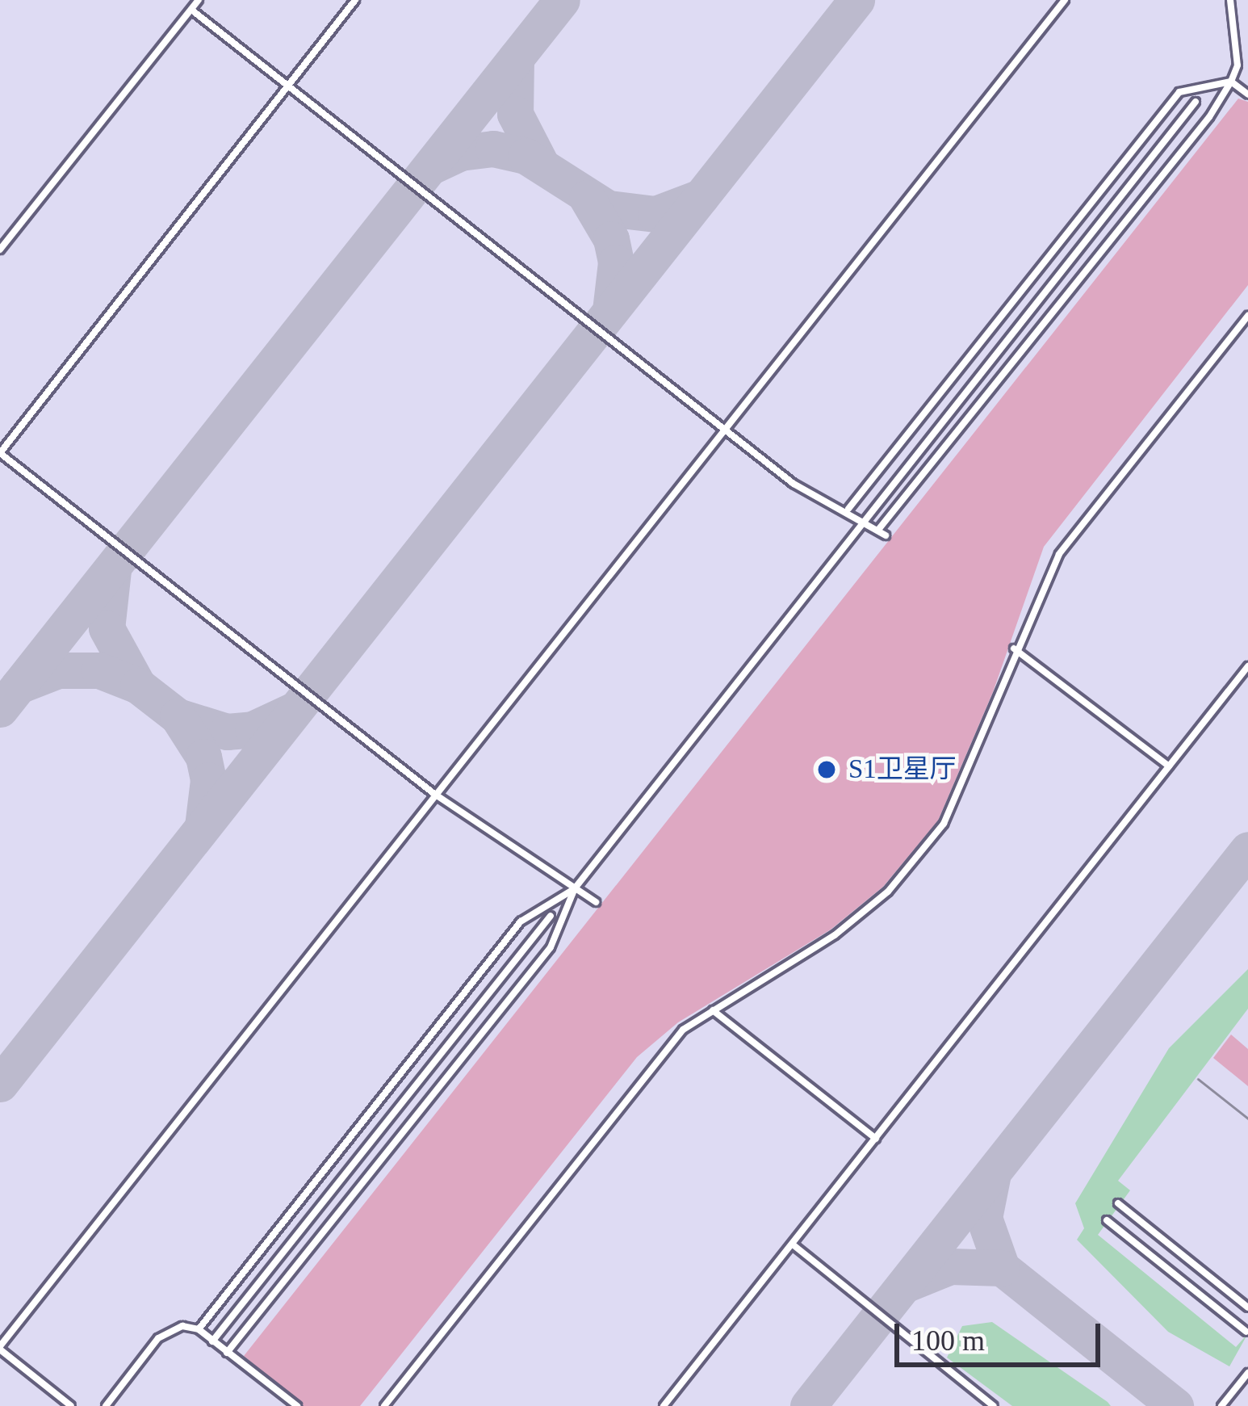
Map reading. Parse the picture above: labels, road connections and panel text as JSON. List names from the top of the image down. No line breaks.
{"places":["S1卫星厅"],"scale_bar":"100 m"}
